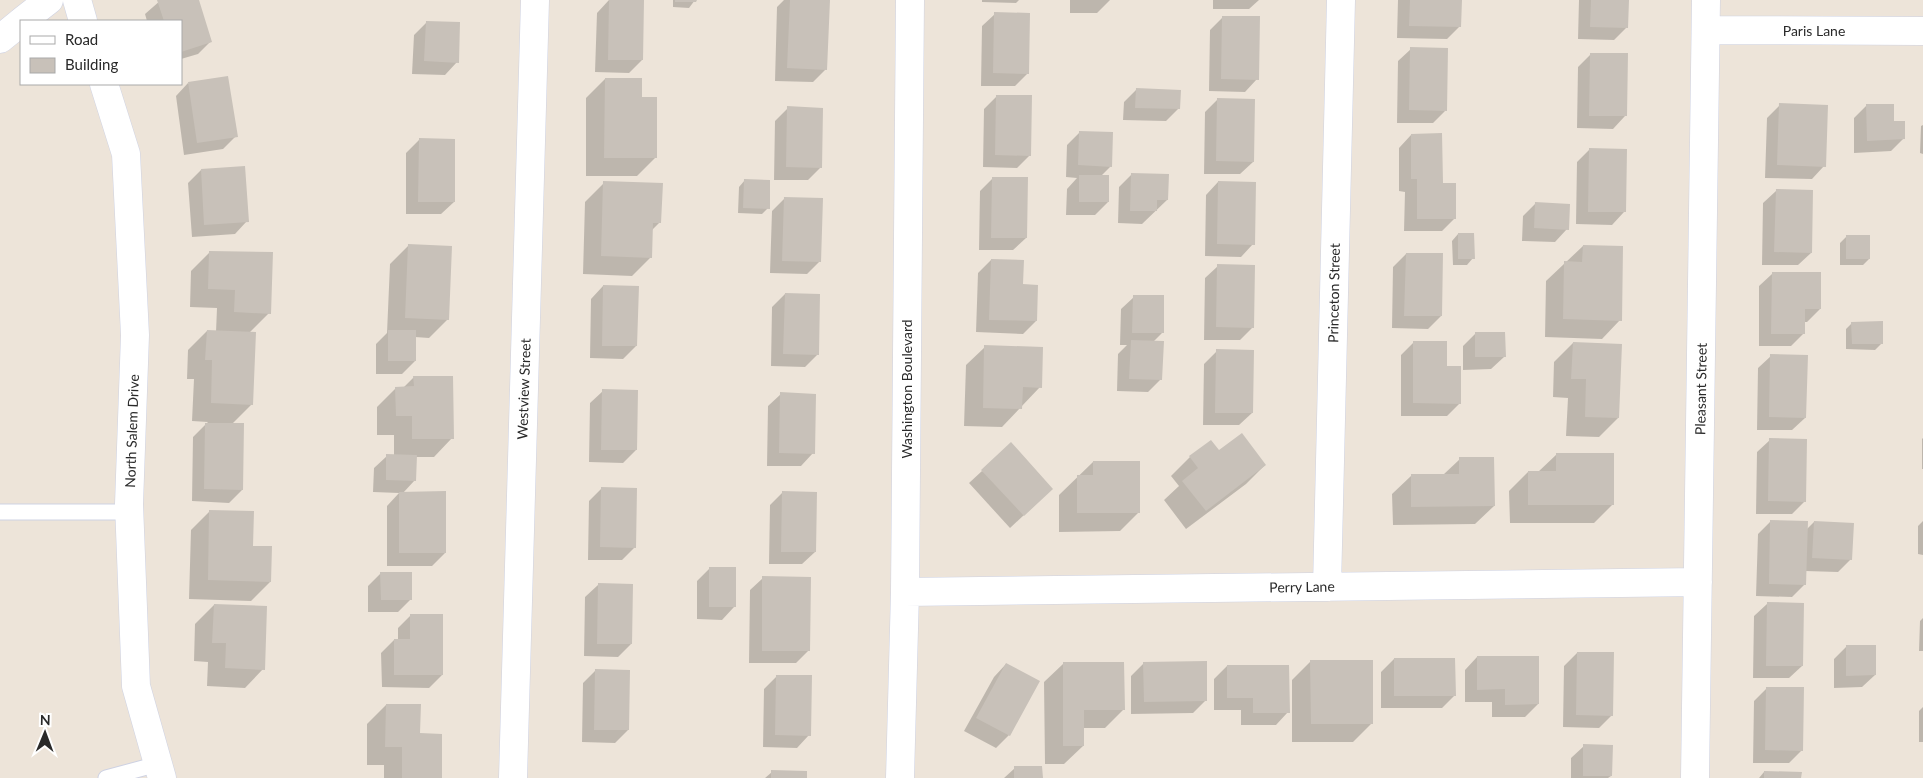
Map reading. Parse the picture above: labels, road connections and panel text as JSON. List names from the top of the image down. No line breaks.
{"streets":{"street":["Paris Lane","Princeton Street","Westview Street","Washington Boulevard","Pleasant Street","North Salem Drive","Perry Lane"]},"crossings":[["Paris Lane","Pleasant Street"],["Princeton Street","Perry Lane"],["Washington Boulevard","Perry Lane"],["Pleasant Street","Perry Lane"]],"legend":["Road","Building"],"north":"top"}
